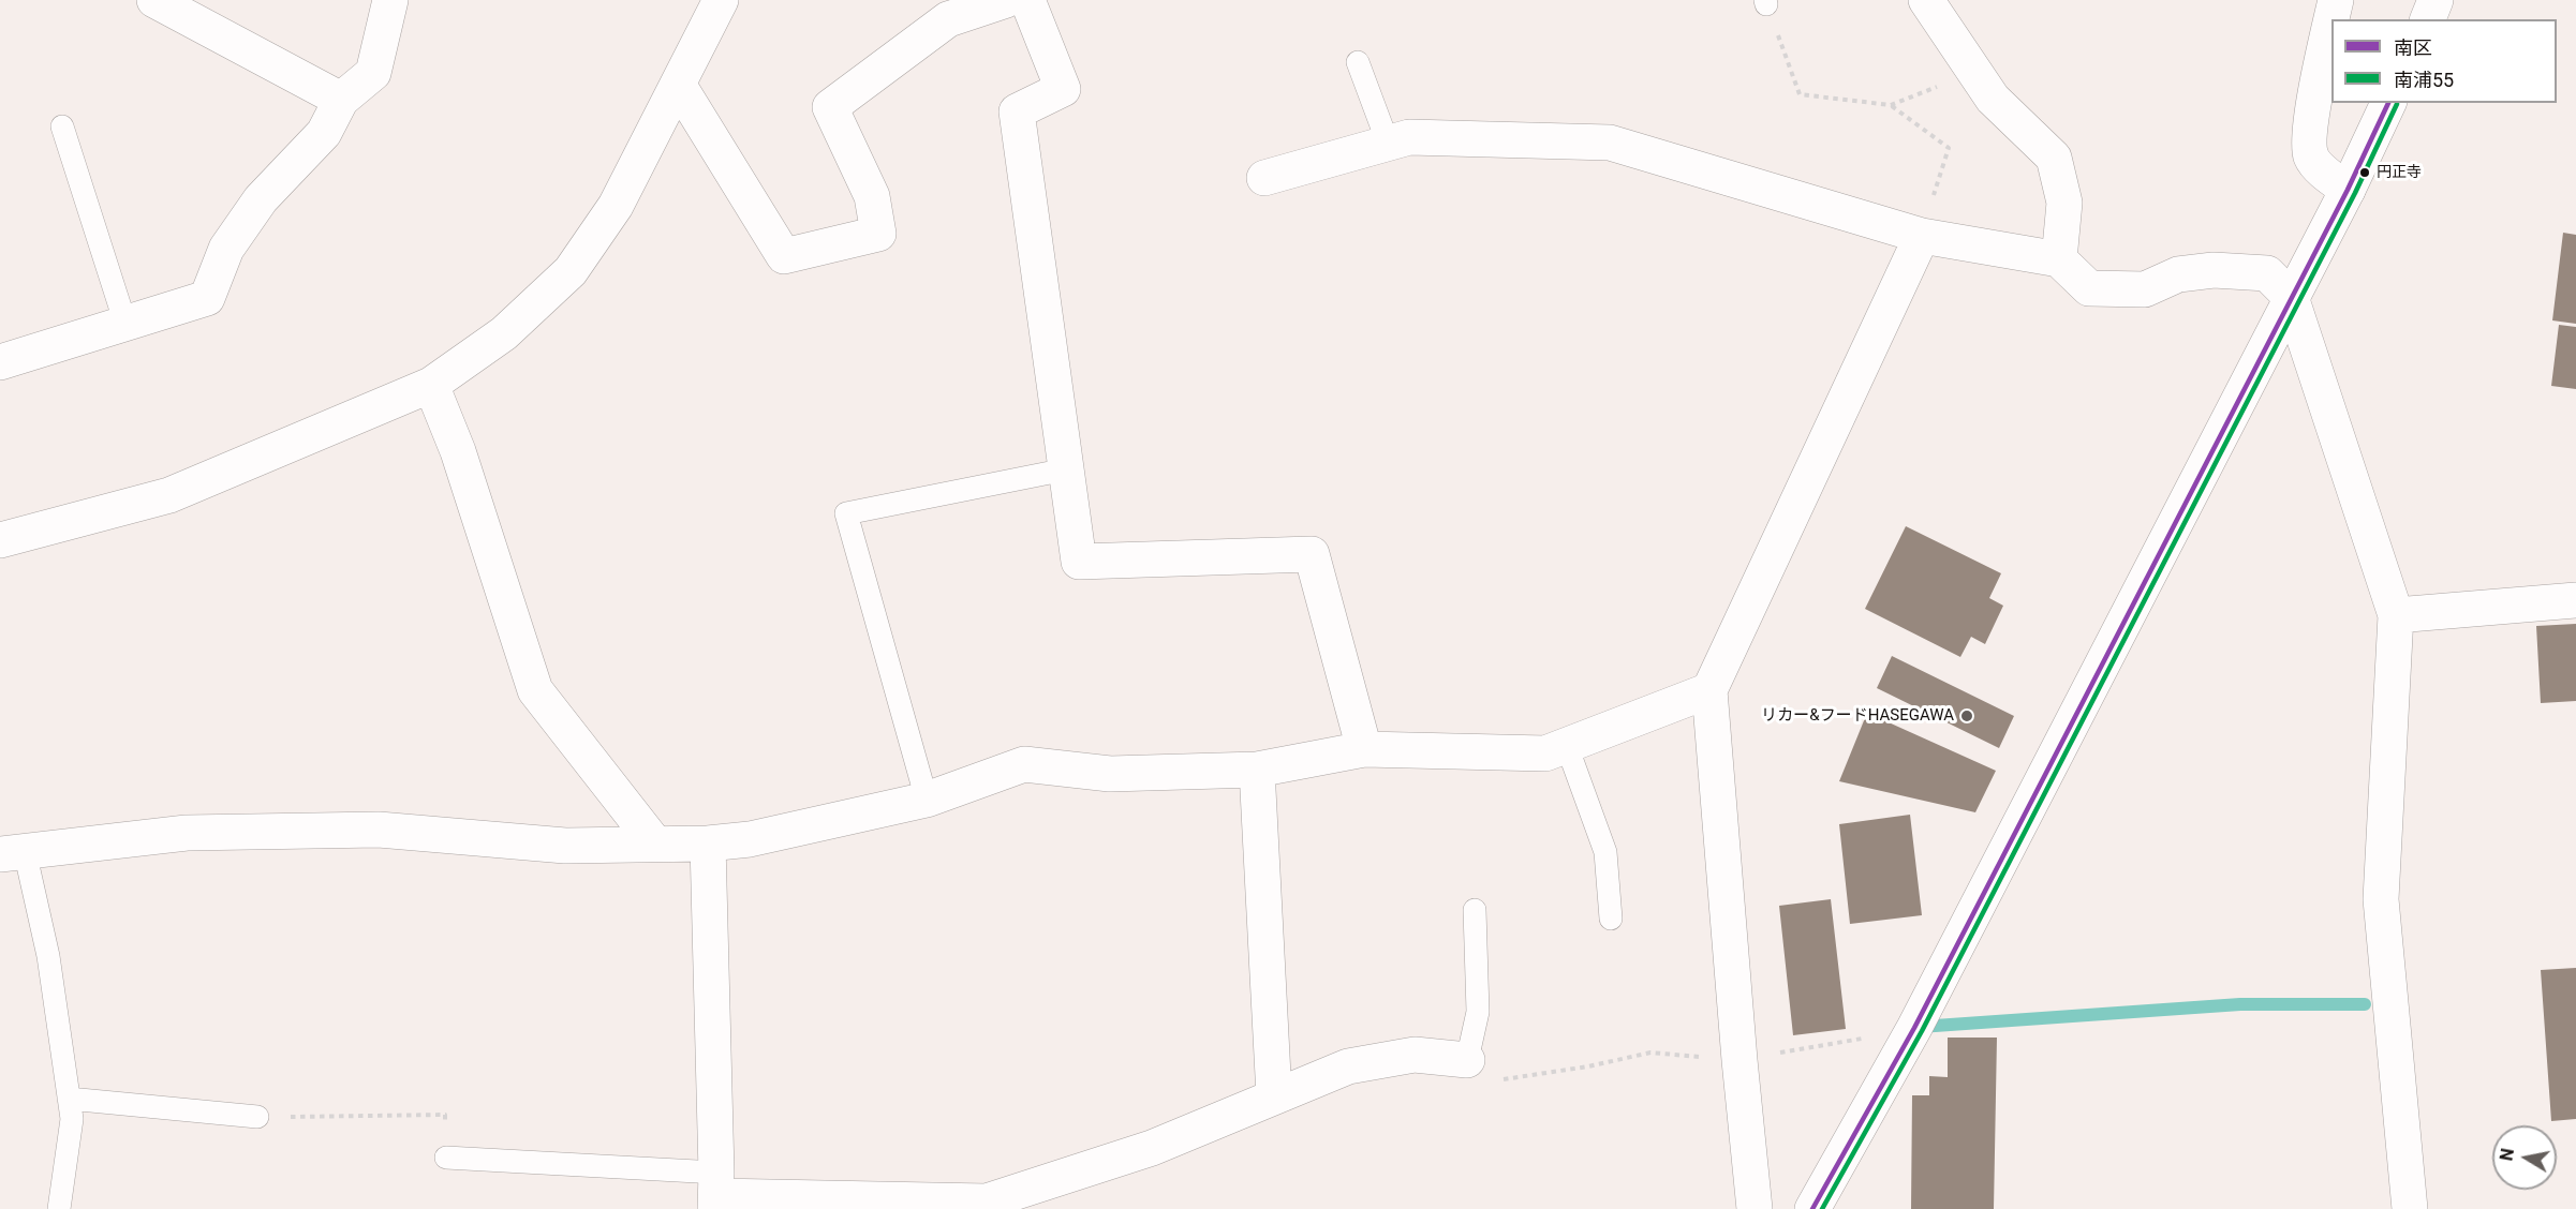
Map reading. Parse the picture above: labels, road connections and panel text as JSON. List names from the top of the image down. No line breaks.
{"places":["円正寺","リカー&フードHASEGAWA"],"lines":["transit line 南区","transit line 南浦55"],"legend":["南区","南浦55"],"north":"left"}
